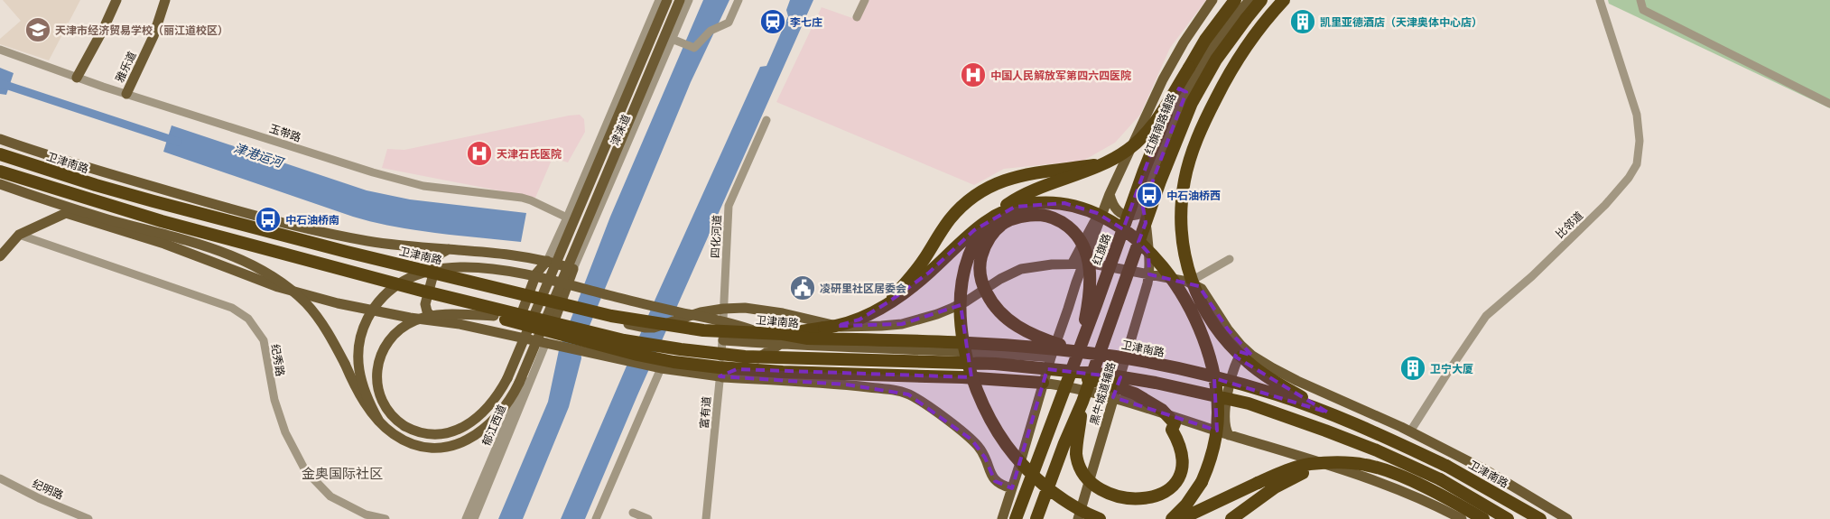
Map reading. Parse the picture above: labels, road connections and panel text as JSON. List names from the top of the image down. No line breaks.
{"streets":{"highway":["卫津南路","红旗路"],"main road":["雅乐道","红旗南路辅路","黑牛城道辅路"],"street":["津涞道","玉带路","比邻道","四化河道","纪秀路","富有道","郁江西道","纪明路"]},"crossings":[["雅乐道","玉带路"],["红旗南路辅路","黑牛城道辅路"],["津涞道","玉带路"],["卫津南路","红旗路"],["四化河道","富有道"]],"districts":["金奥国际社区"],"water":["津港运河"],"places":{"station":["李七庄"],"building":["凯里亚德酒店（天津奥体中心店）","卫宁大厦"],"school or university":["天津市经济贸易学校（丽江道校区）"],"hospital":["中国人民解放军第四六四医院","天津石氏医院"],"bus stop":["中石油桥西","中石油桥南"],"public building":["凌研里社区居委会"]}}
